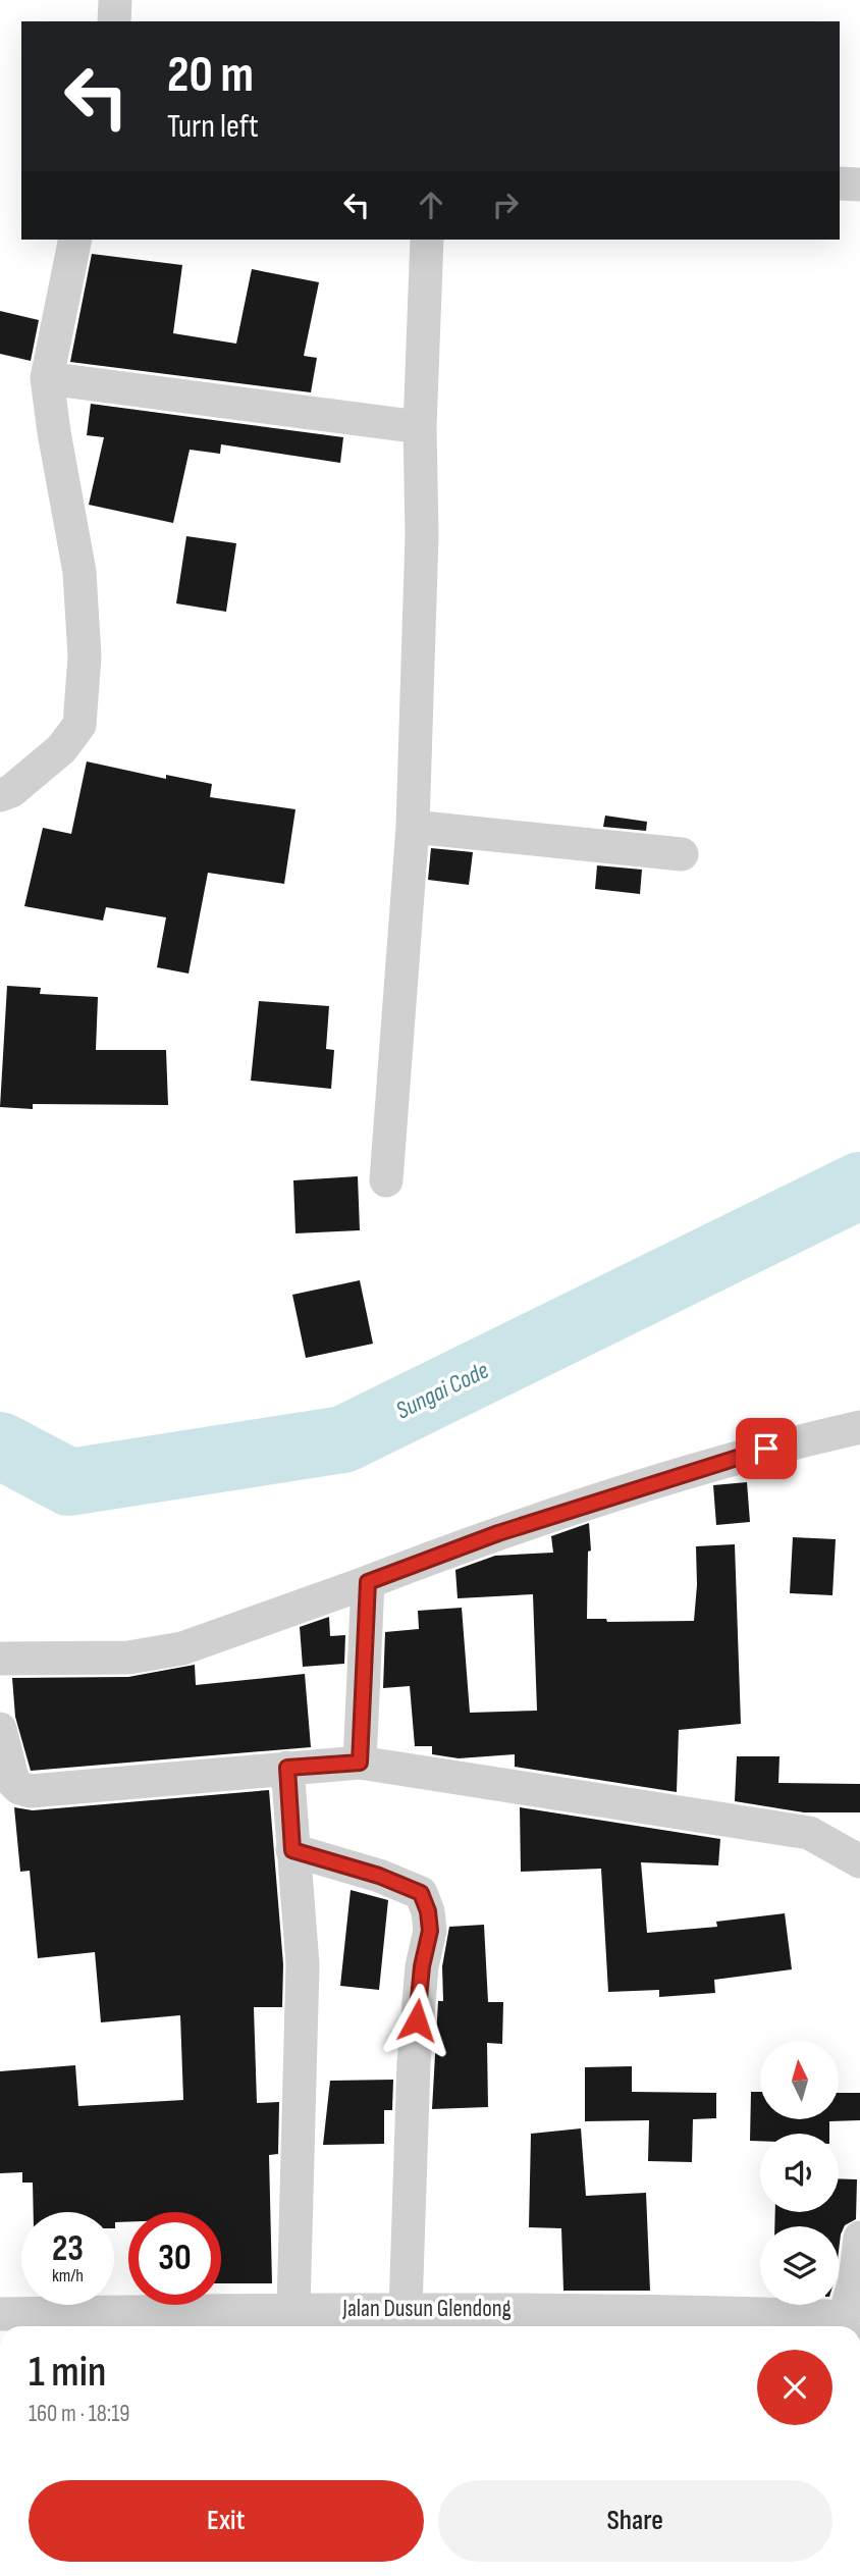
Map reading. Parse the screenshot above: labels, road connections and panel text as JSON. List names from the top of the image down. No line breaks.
{"streets":{"street":["Jalan Dusun Glendong"]},"water":["Sungai Code"],"north":"top","page":{"turn":["20 m","Turn left"],"speed":"23 km/h","limit":"30","heading":["1 min","160 m · 18:19"],"buttons":["Exit","Share"]}}
